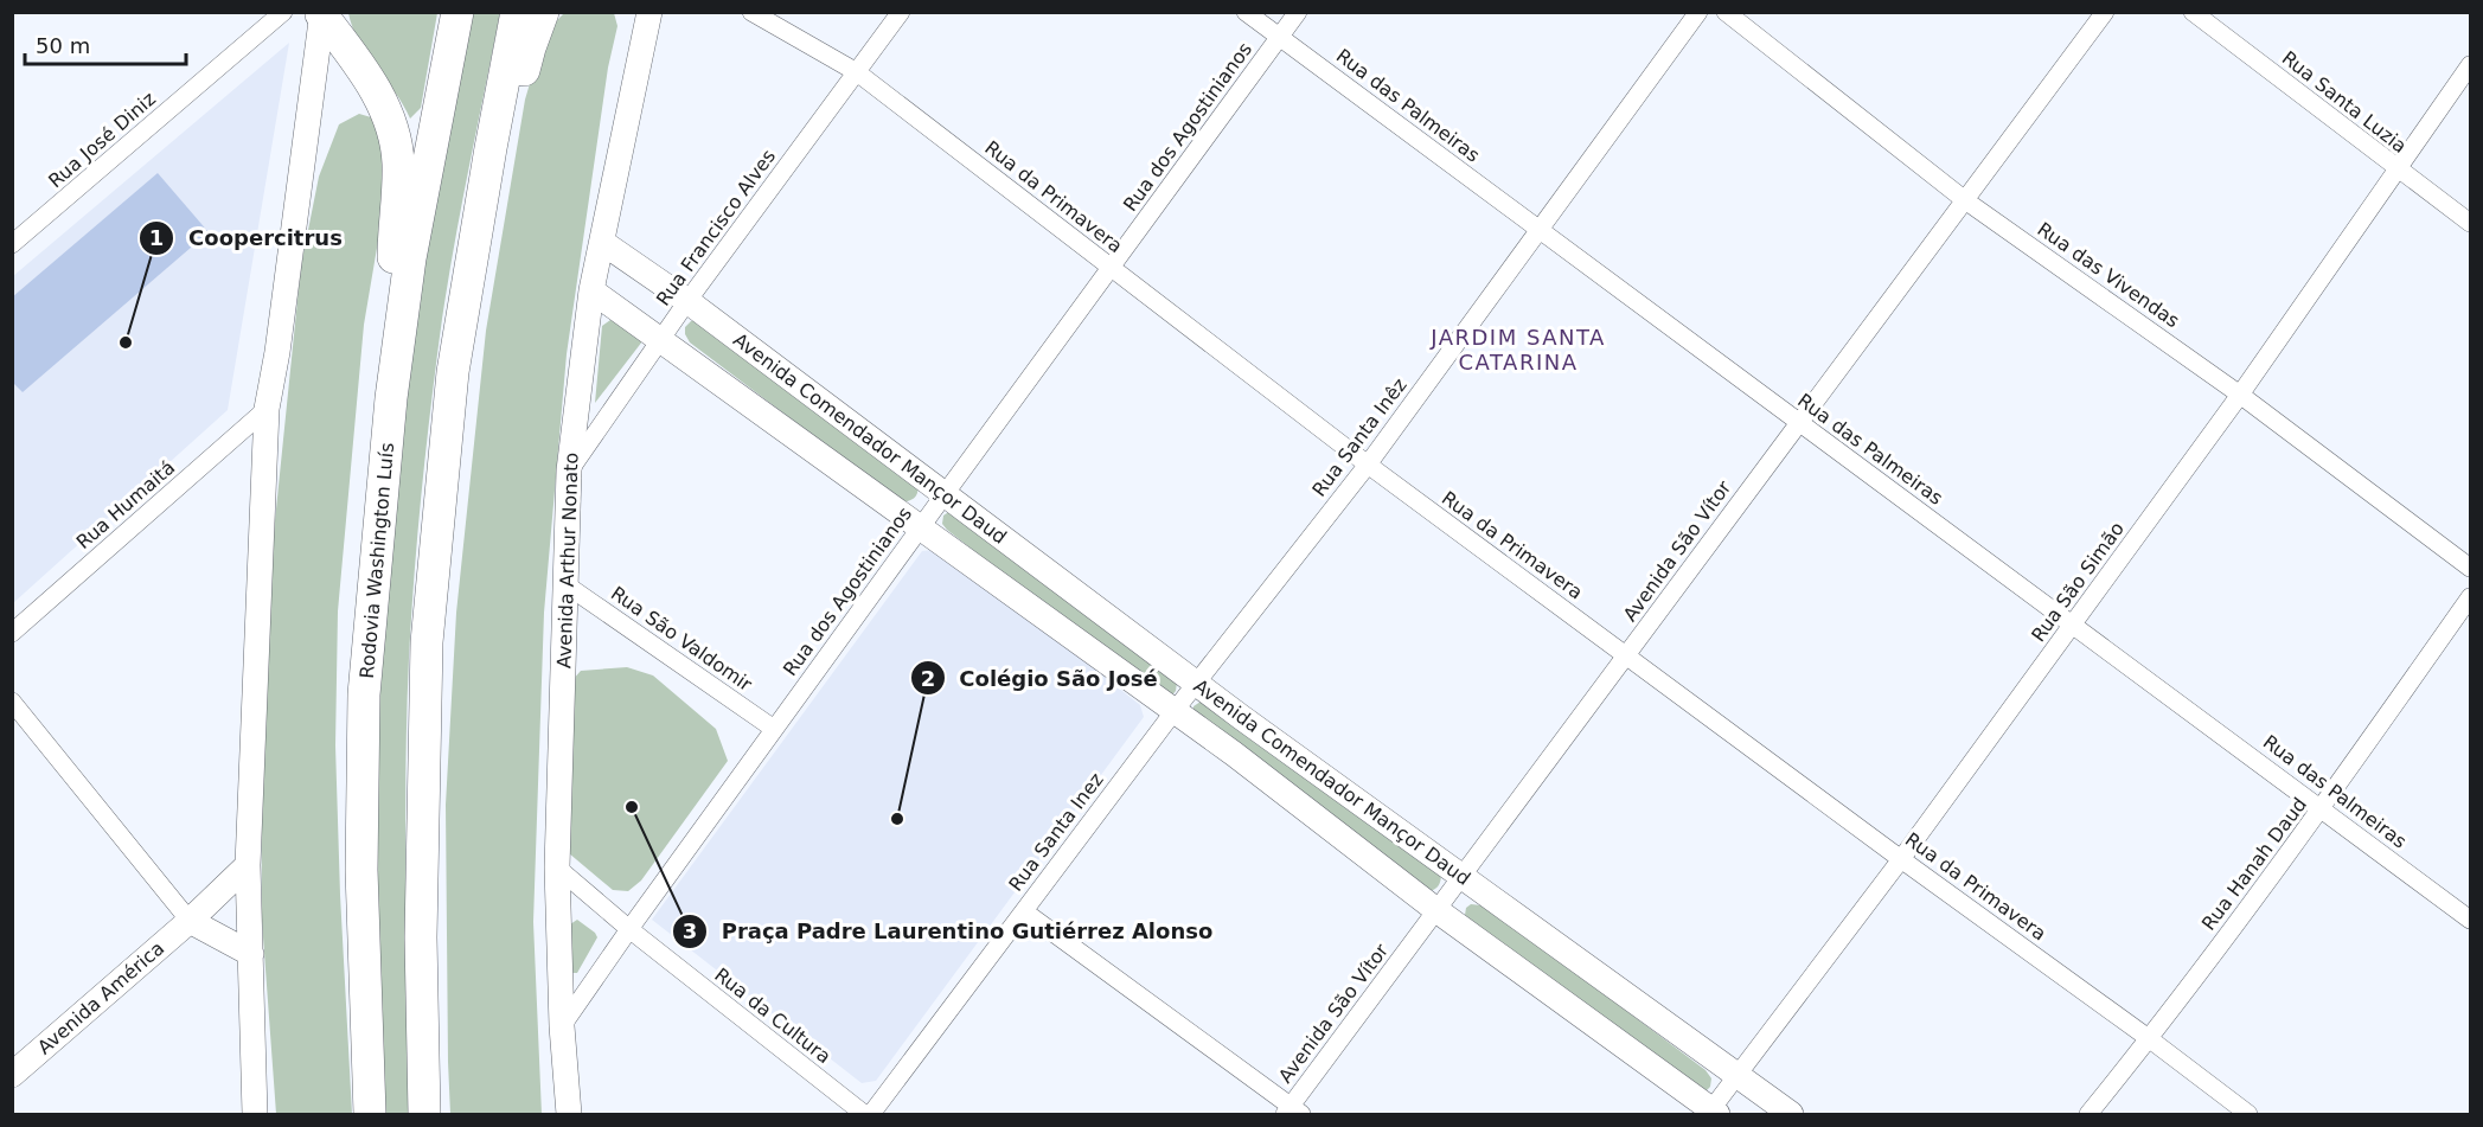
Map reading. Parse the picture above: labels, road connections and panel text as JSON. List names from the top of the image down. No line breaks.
{"streets":{"highway":["Rodovia Washington Luís"],"street":["Rua Santa Luzia","Rua das Palmeiras","Rua dos Agostinianos","Rua José Diniz","Rua da Primavera","Rua Francisco Alves","Rua das Vivendas","Rua Santa Inêz","Avenida Comendador Mançor Daud","Rua Humaitá","Avenida São Vítor","Avenida Arthur Nonato","Rua São Simão","Rua São Valdomir","Rua Santa Inez","Rua Hanah Daud","Avenida América","Rua da Cultura"]},"crossings":[["Rua Santa Luzia","Rua São Simão"],["Rua das Palmeiras","Rua dos Agostinianos"],["Rua das Palmeiras","Rua Santa Inêz"],["Rua das Palmeiras","Avenida São Vítor"],["Rua das Palmeiras","Rua São Simão"],["Rua das Palmeiras","Rua Hanah Daud"],["Rua dos Agostinianos","Rua da Primavera"],["Rua dos Agostinianos","Avenida Comendador Mançor Daud"],["Rua dos Agostinianos","Avenida Arthur Nonato"],["Rua dos Agostinianos","Rua São Valdomir"],["Rua dos Agostinianos","Rua da Cultura"],["Rua da Primavera","Rua Francisco Alves"],["Rua da Primavera","Rua Santa Inêz"],["Rua da Primavera","Avenida São Vítor"],["Rua da Primavera","Rua São Simão"],["Rua da Primavera","Rua Hanah Daud"],["Rua Francisco Alves","Avenida Comendador Mançor Daud"],["Rua Francisco Alves","Avenida Arthur Nonato"],["Rua das Vivendas","Avenida São Vítor"],["Rua das Vivendas","Rua São Simão"],["Rua Santa Inêz","Avenida Comendador Mançor Daud"],["Rua Santa Inêz","Rua Santa Inez"],["Avenida Comendador Mançor Daud","Avenida São Vítor"],["Avenida Comendador Mançor Daud","Avenida Arthur Nonato"],["Avenida Comendador Mançor Daud","Rua São Simão"],["Avenida Comendador Mançor Daud","Rua Santa Inez"],["Avenida Arthur Nonato","Rua São Valdomir"],["Avenida Arthur Nonato","Rua da Cultura"]],"districts":["JARDIM SANTA CATARINA"],"places":["Coopercitrus","Praça Padre Laurentino Gutiérrez Alonso","Colégio São José"],"scale_bar":"50 m"}
